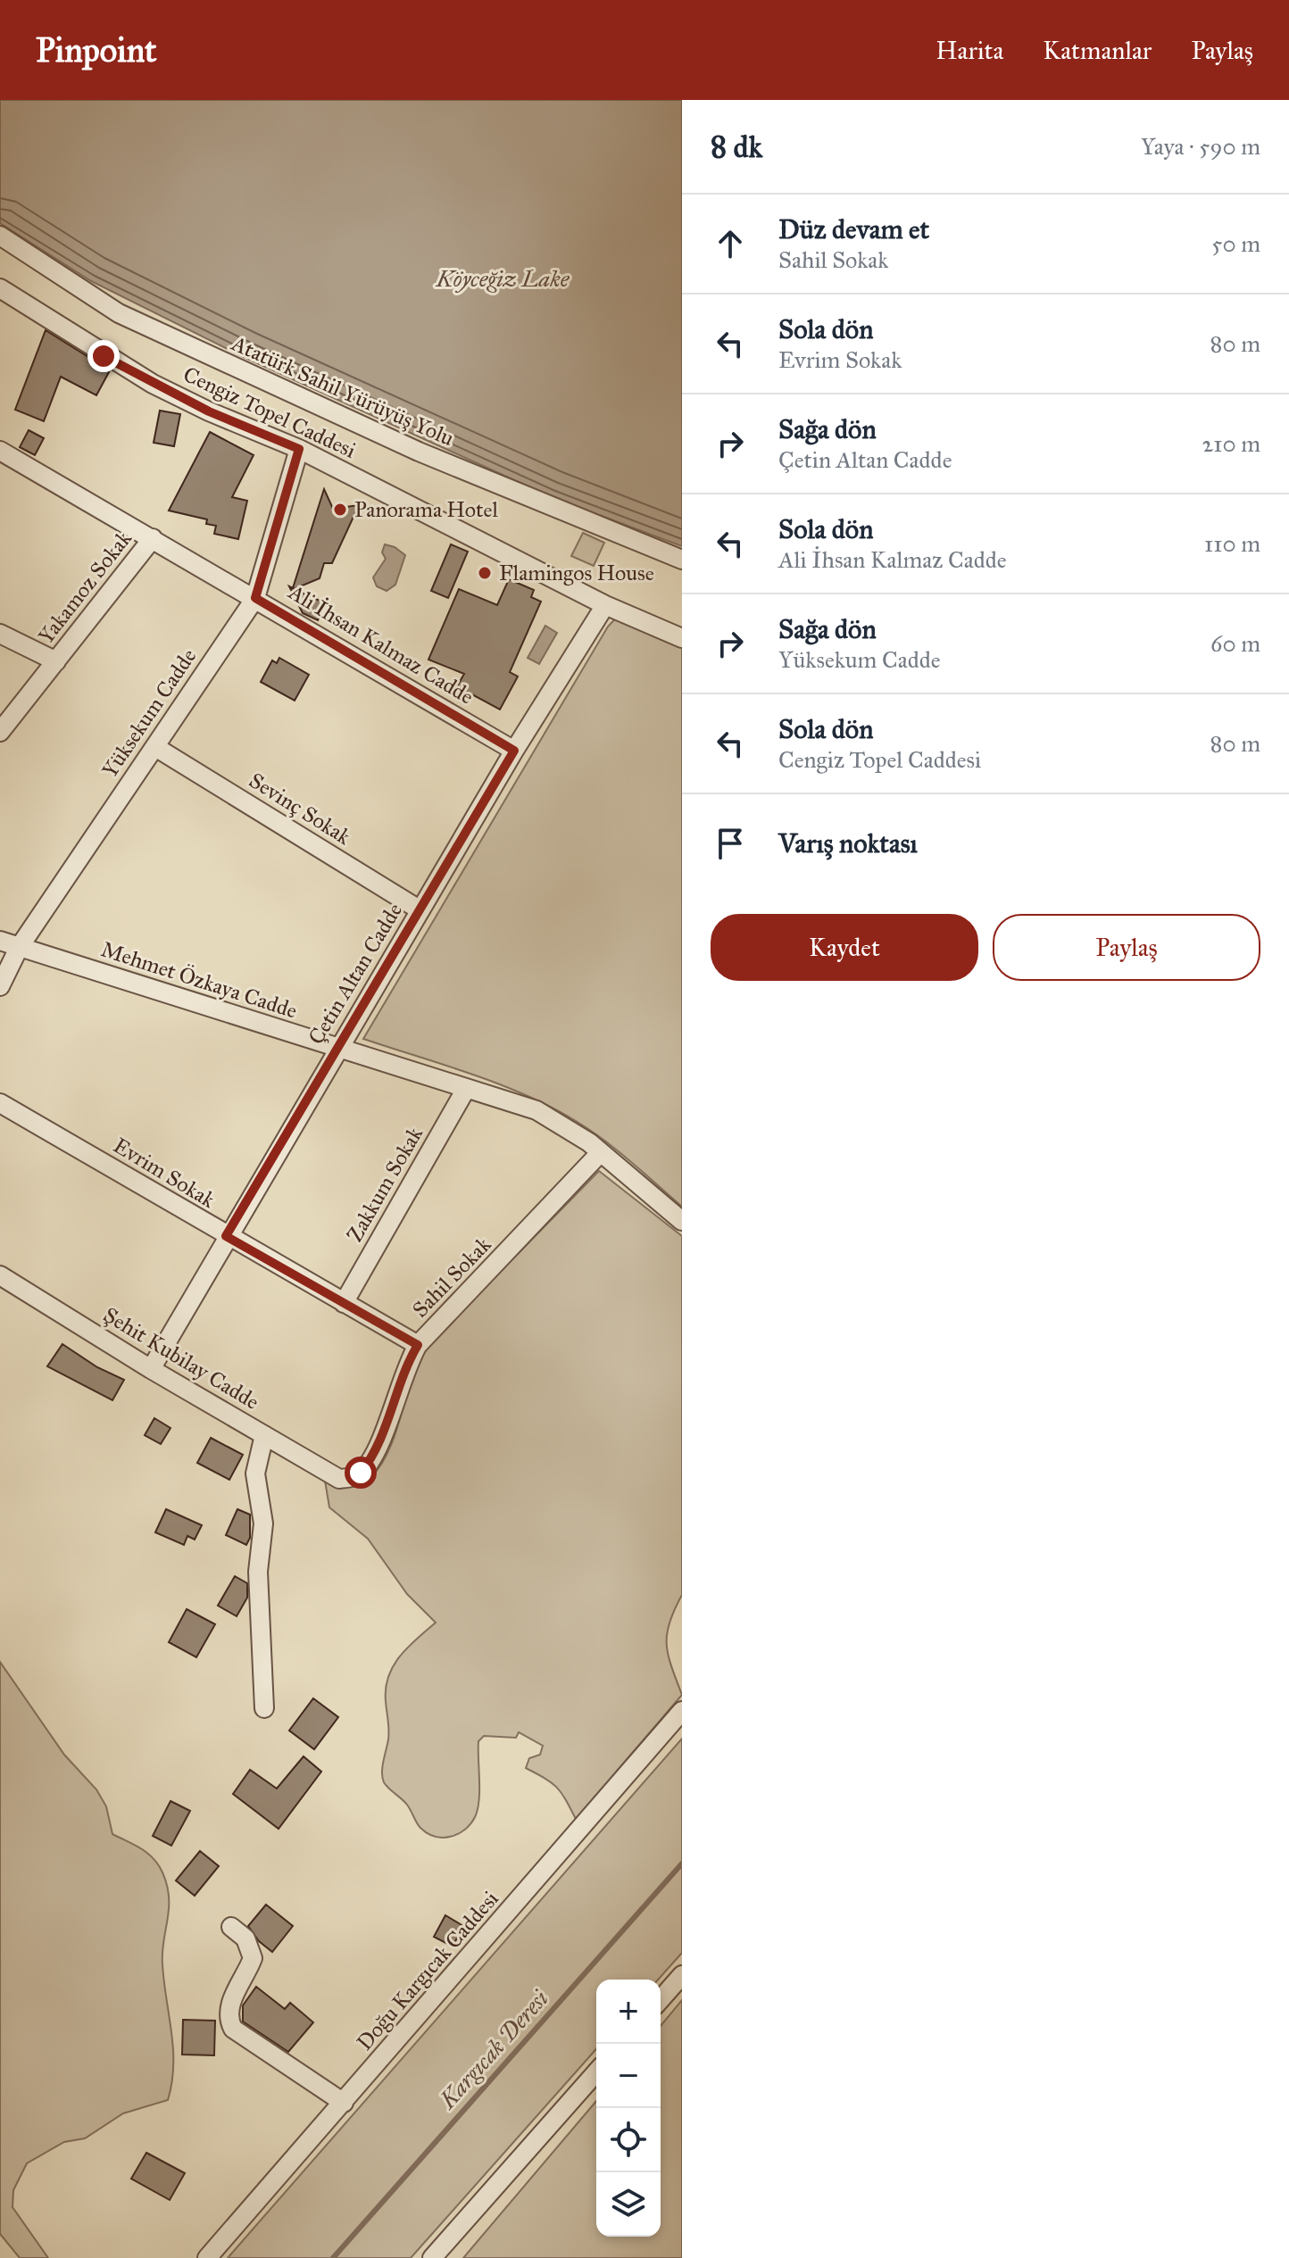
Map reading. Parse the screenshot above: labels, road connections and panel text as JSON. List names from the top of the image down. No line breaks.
{"streets":{"street":["Atatürk Sahil Yürüyüş Yolu","Cengiz Topel Caddesi","Yakamoz Sokak","Ali İhsan Kalmaz Cadde","Yüksekum Cadde","Sevinç Sokak","Çetin Altan Cadde","Mehmet Özkaya Cadde","Evrim Sokak","Zakkum Sokak","Sahil Sokak","Şehit Kubilay Cadde","Doğu Kargıcak Caddesi"]},"crossings":[["Cengiz Topel Caddesi","Yüksekum Cadde"],["Cengiz Topel Caddesi","Çetin Altan Cadde"],["Yakamoz Sokak","Ali İhsan Kalmaz Cadde"],["Ali İhsan Kalmaz Cadde","Yüksekum Cadde"],["Ali İhsan Kalmaz Cadde","Çetin Altan Cadde"],["Yüksekum Cadde","Sevinç Sokak"],["Yüksekum Cadde","Mehmet Özkaya Cadde"],["Sevinç Sokak","Çetin Altan Cadde"],["Çetin Altan Cadde","Mehmet Özkaya Cadde"],["Çetin Altan Cadde","Evrim Sokak"],["Çetin Altan Cadde","Şehit Kubilay Cadde"],["Mehmet Özkaya Cadde","Zakkum Sokak"],["Mehmet Özkaya Cadde","Sahil Sokak"],["Evrim Sokak","Zakkum Sokak"],["Evrim Sokak","Sahil Sokak"],["Sahil Sokak","Şehit Kubilay Cadde"]],"water":["Köyceğiz Lake","Kargıcak Deresi"],"places":["Panorama Hotel","Flamingos House"],"page":{"header":"Pinpoint","nav":["Harita","Katmanlar","Paylaş"],"heading":["8 dk","Yaya · 590 m"],"list":[["Düz devam et","Sahil Sokak","50 m"],["Sola dön","Evrim Sokak","80 m"],["Sağa dön","Çetin Altan Cadde","210 m"],["Sola dön","Ali İhsan Kalmaz Cadde","110 m"],["Sağa dön","Yüksekum Cadde","60 m"],["Sola dön","Cengiz Topel Caddesi","80 m"],"Varış noktası"],"buttons":["Kaydet","Paylaş"],"map_buttons":["+","−"]}}
